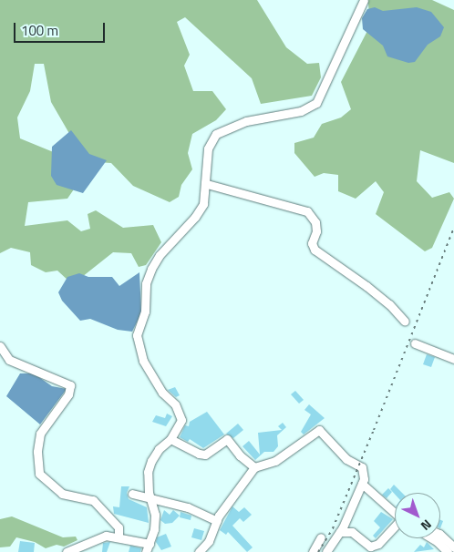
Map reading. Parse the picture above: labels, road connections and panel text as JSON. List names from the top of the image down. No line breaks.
{"scale_bar":"100 m","north":"bottom right"}
